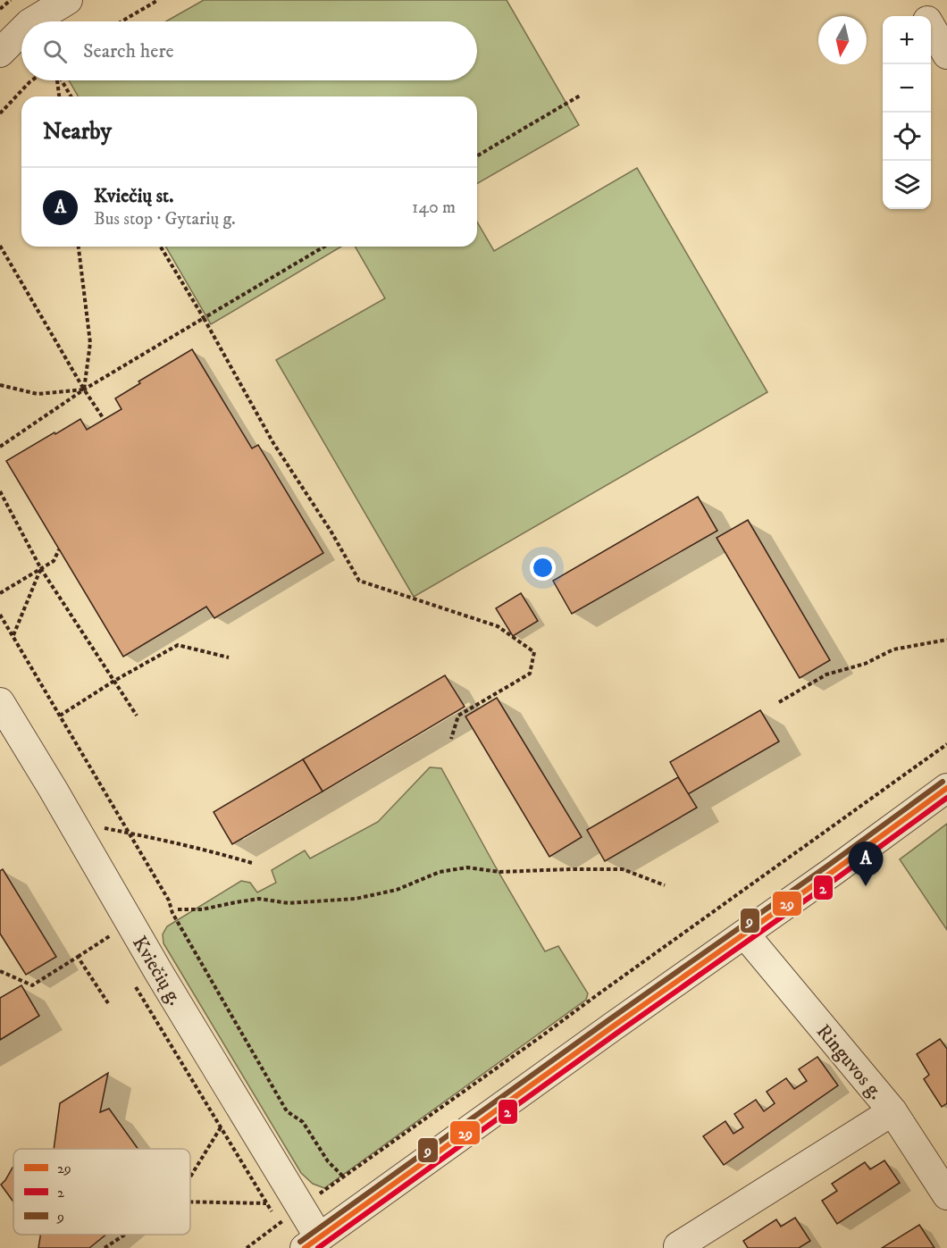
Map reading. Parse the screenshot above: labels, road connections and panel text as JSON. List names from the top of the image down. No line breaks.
{"streets":{"street":["Kviečių g.","Ringuvos g."]},"lines":["transit line 9","transit line 29","transit line 2"],"legend":["29","2","9"],"north":"bottom","page":{"map_buttons":["+","−"],"search":"Search here","heading":"Nearby","list":[{"mark":"A","name":"Kviečių st.","note":"Bus stop · Gytarių g.","value":"140 m"}],"pins":"A"}}
